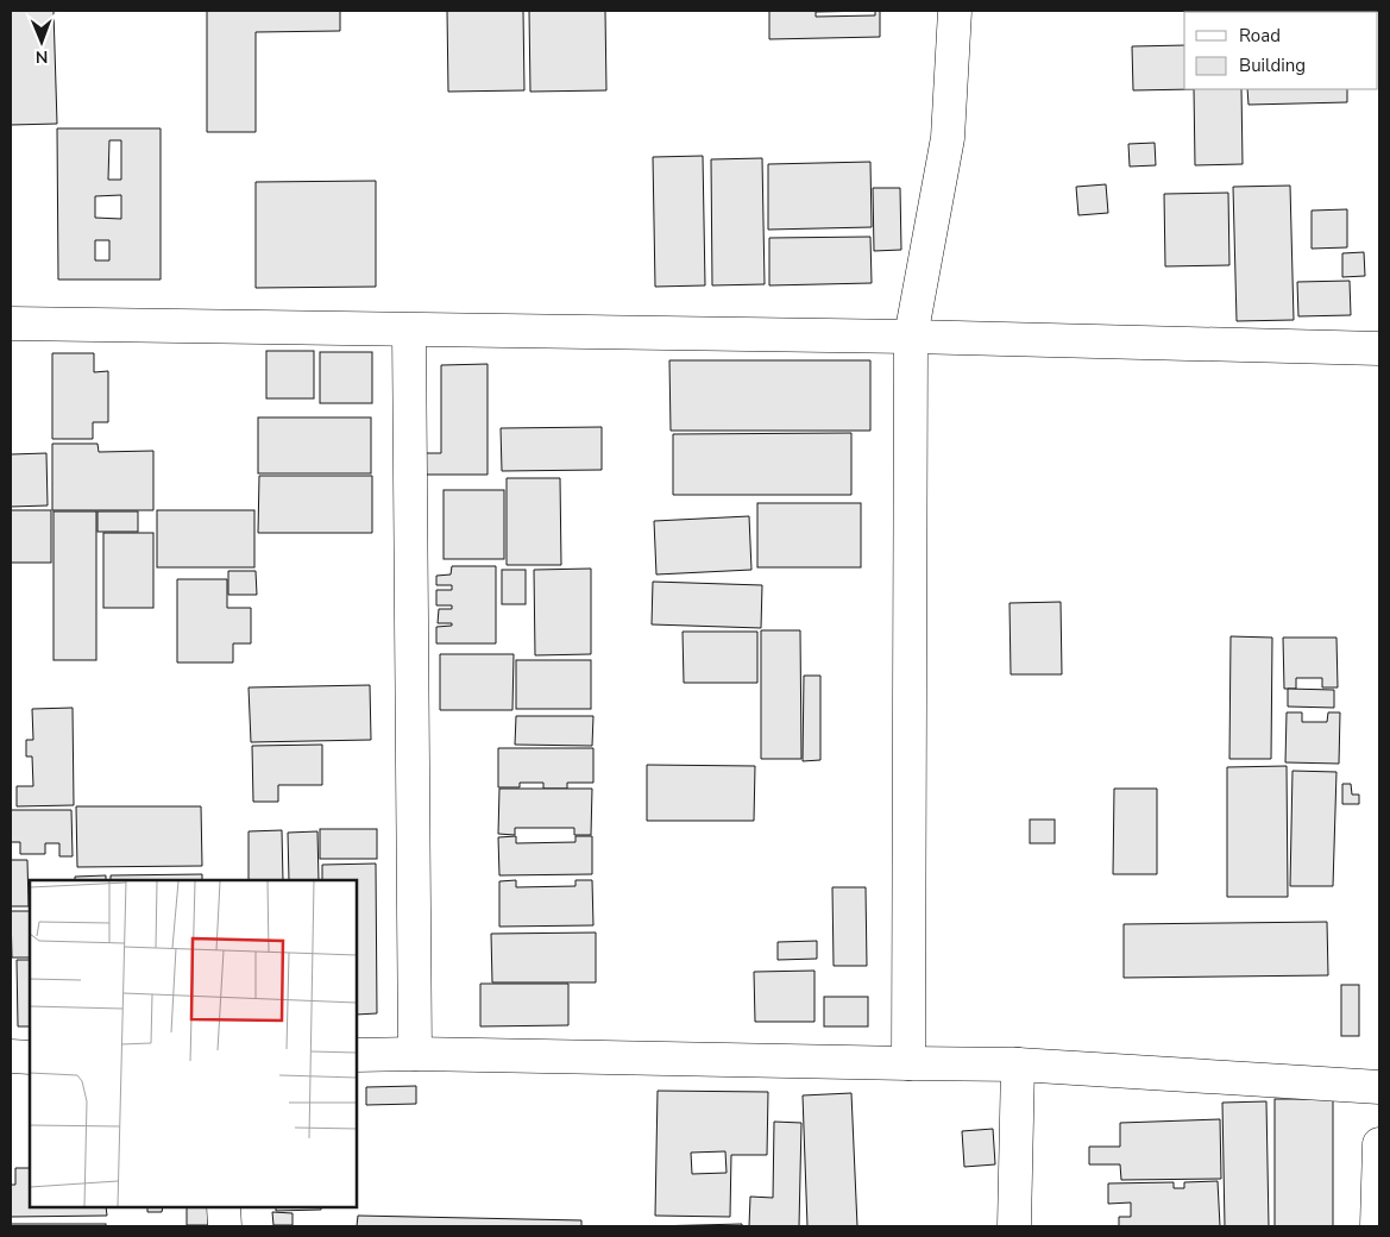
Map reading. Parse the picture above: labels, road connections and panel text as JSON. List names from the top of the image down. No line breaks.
{"legend":["Road","Building"],"north":"bottom"}
